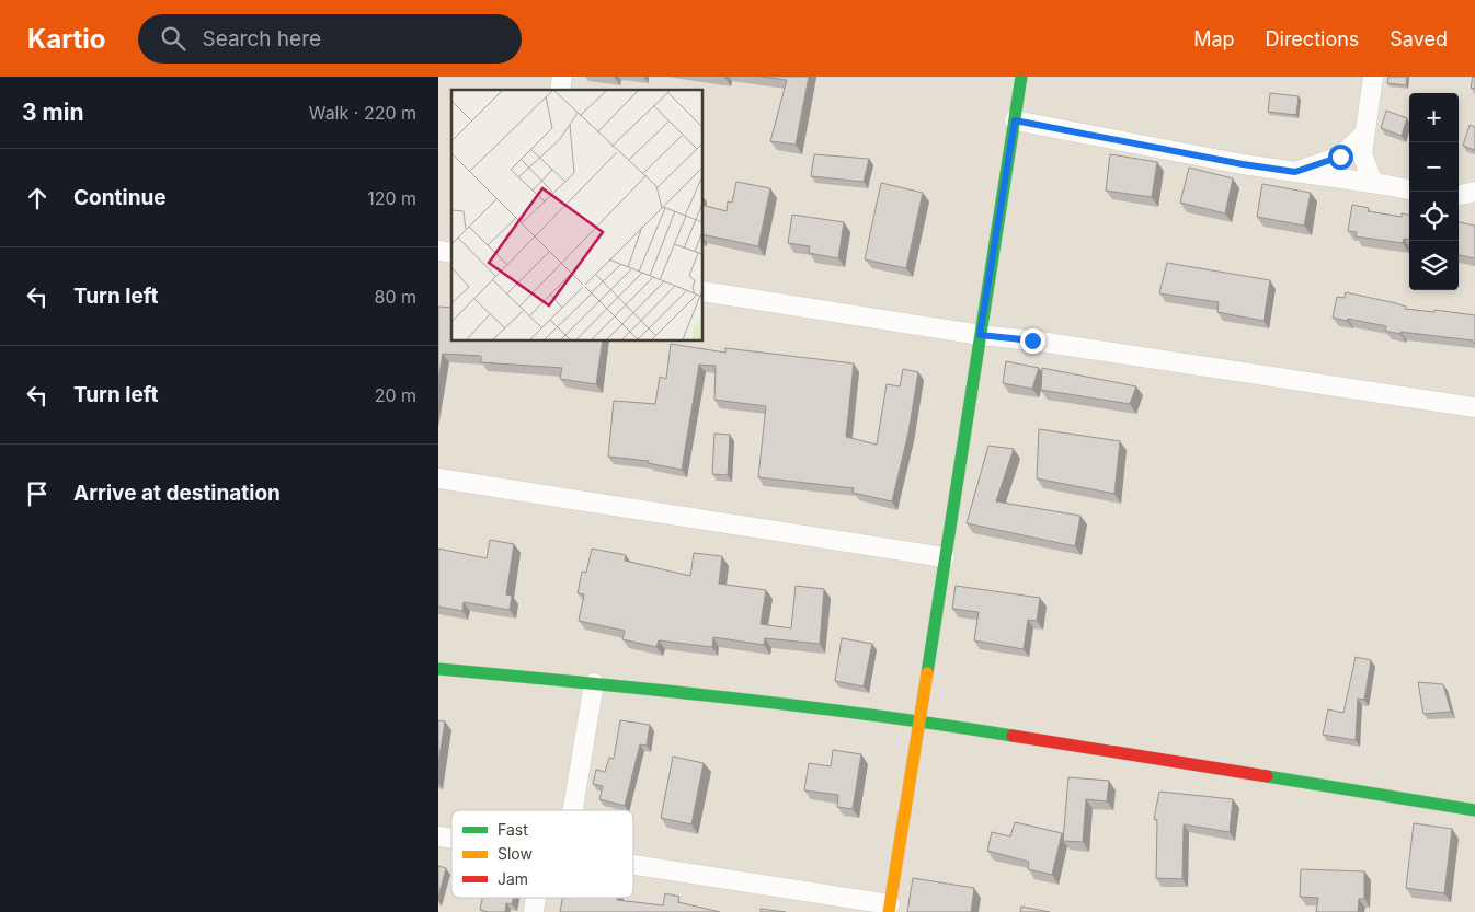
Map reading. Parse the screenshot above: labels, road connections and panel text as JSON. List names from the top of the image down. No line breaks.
{"legend":["Fast","Slow","Jam"],"page":{"header":"Kartio","search":"Search here","nav":["Map","Directions","Saved"],"heading":["3 min","Walk · 220 m"],"map_buttons":["+","−"],"list":[["Continue","120 m"],["Turn left","80 m"],["Turn left","20 m"],"Arrive at destination"]}}
